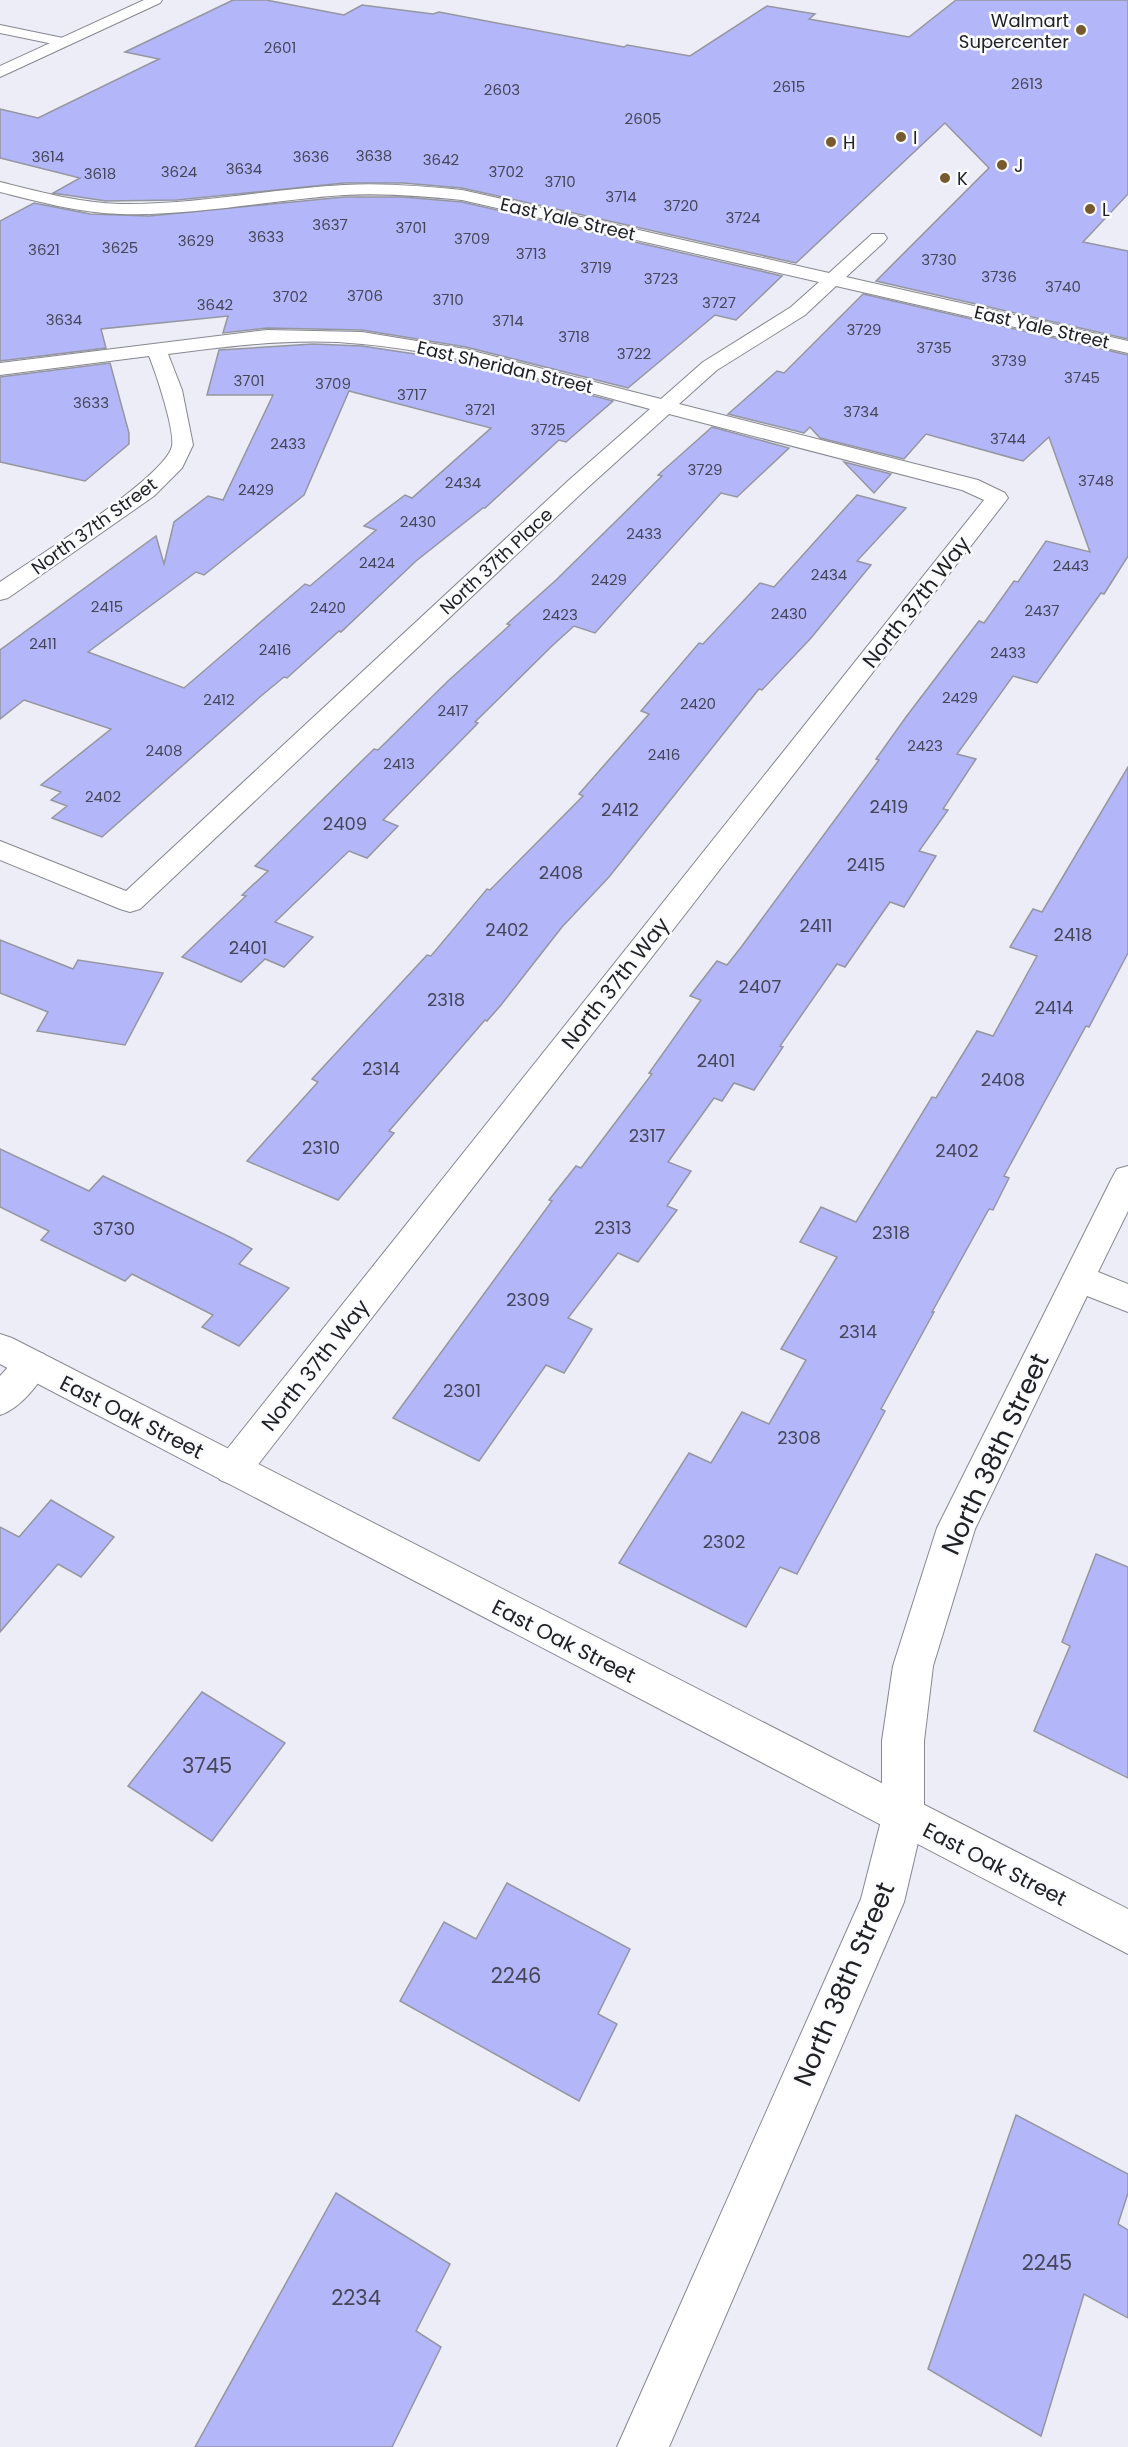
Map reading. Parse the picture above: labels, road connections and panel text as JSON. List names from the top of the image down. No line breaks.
{"streets":{"street":["East Yale Street","East Sheridan Street","North 37th Street","North 37th Place","North 37th Way","East Oak Street","North 38th Street"]},"crossings":[["East Yale Street","North 37th Place"],["East Sheridan Street","North 37th Street"],["East Sheridan Street","North 37th Place"],["East Sheridan Street","North 37th Way"],["North 37th Way","East Oak Street"],["East Oak Street","North 38th Street"]],"places":["Walmart Supercenter","I","H","J","K","L"],"house_numbers":["2601","2613","2615","2603","2605","3638","3614","3636","3642","3634","3624","3702","3618","3710","3714","3720","3724","3637","3701","3633","3709","3629","3625","3621","3713","3730","3719","3736","3723","3740","3706","3702","3710","3727","3642","3634","3714","3729","3718","3735","3722","3739","3745","3701","3709","3717","3633","3721","3734","3725","3744","2433","3729","3748","2434","2429","2430","2433","2424","2443","2434","2429","2415","2420","2437","2430","2423","2411","2416","2433","2429","2412","2420","2417","2423","2408","2416","2413","2402","2419","2412","2409","2415","2408","2411","2402","2418","2401","2407","2318","2414","2401","2314","2408","2317","2310","2402","2313","3730","2318","2309","2314","2301","2308","2302","3745","2246","2245","2234"]}
